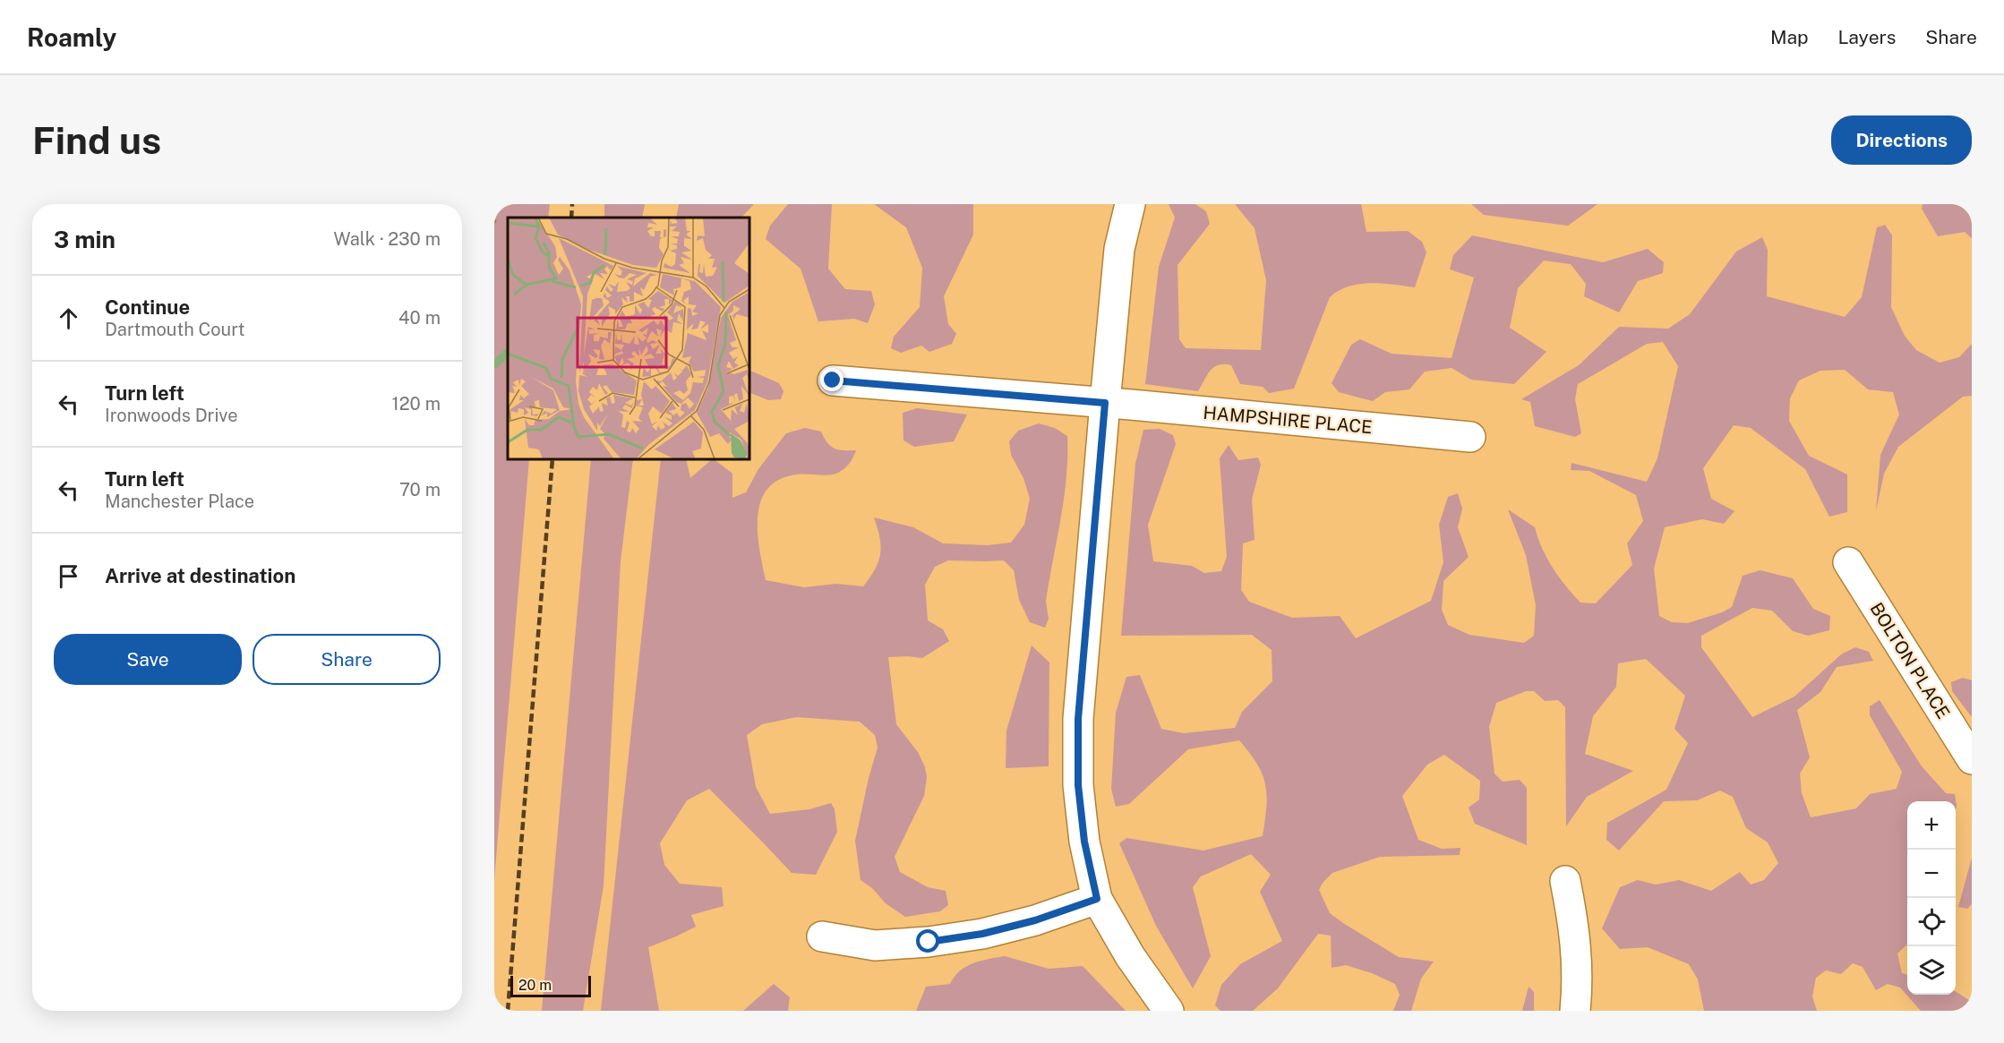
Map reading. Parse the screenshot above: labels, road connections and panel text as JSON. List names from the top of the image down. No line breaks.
{"streets":{"street":["HAMPSHIRE PLACE","BOLTON PLACE"]},"scale_bar":"20 m","page":{"header":"Roamly","nav":["Map","Layers","Share"],"buttons":["Directions",["Save","Share"]],"title":"Find us","heading":["3 min","Walk · 230 m"],"list":[["Continue","Dartmouth Court","40 m"],["Turn left","Ironwoods Drive","120 m"],["Turn left","Manchester Place","70 m"],"Arrive at destination"],"map_buttons":["+","−"],"scale":"20 m"}}
